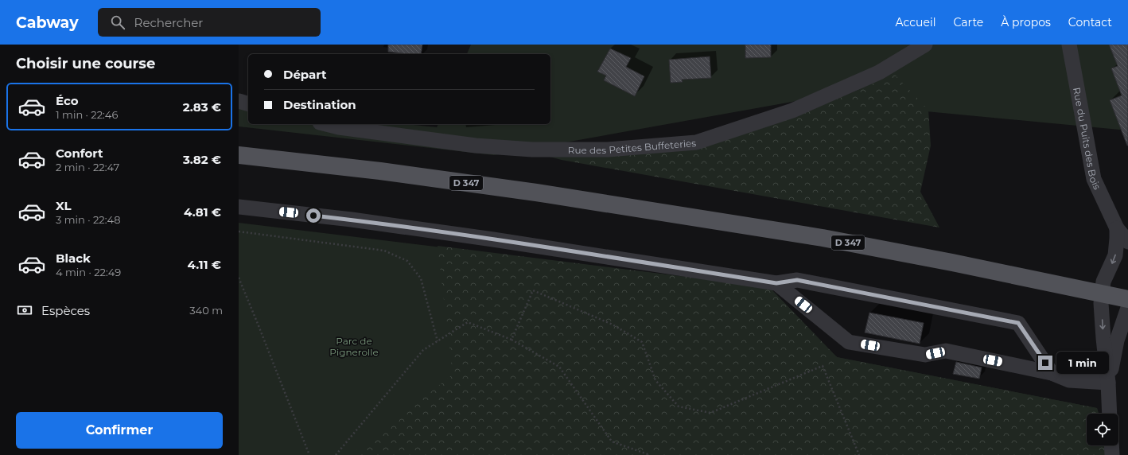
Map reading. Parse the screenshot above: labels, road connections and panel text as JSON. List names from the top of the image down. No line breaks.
{"streets":{"main road":["D 347"],"street":["Rue du Puits des Bois","Rue des Petites Buffeteries"]},"crossings":[["Rue du Puits des Bois","D 347"]],"parks":["Parc de Pignerolle"],"page":{"header":"Cabway","search":"Rechercher","nav":["Accueil","Carte","À propos","Contact"],"heading":"Choisir une course","banner":["Départ","Destination"],"list":[{"name":"Éco","note":"1 min · 22:46","value":"2.83 €"},{"name":"Confort","note":"2 min · 22:47","value":"3.82 €"},{"name":"XL","note":"3 min · 22:48","value":"4.81 €"},{"name":"Black","note":"4 min · 22:49","value":"4.11 €"}],"pay":["Espèces","340 m"],"bubble":"1 min","buttons":"Confirmer"}}
